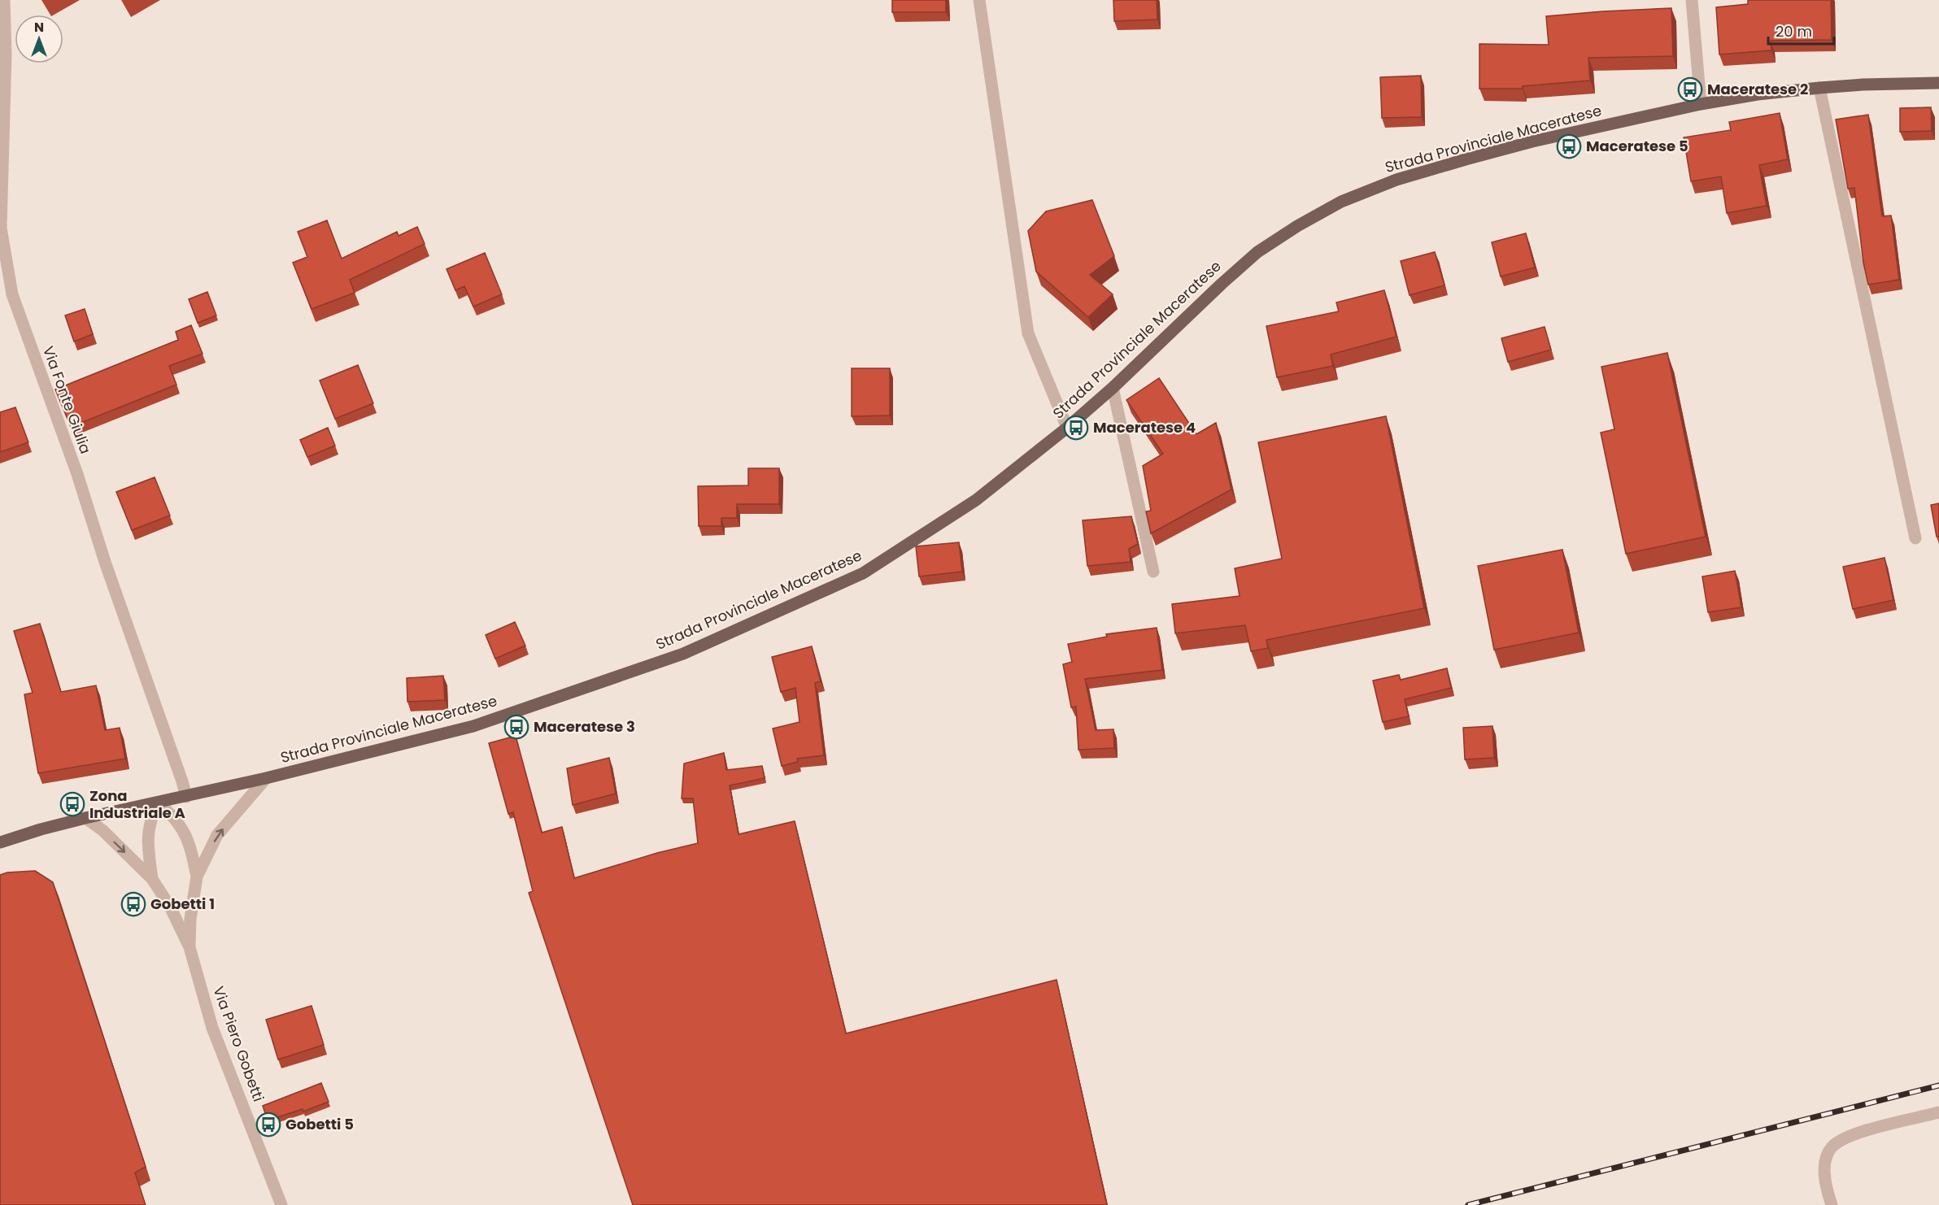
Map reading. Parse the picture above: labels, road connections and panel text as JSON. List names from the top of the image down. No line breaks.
{"streets":{"main road":["Strada Provinciale Maceratese"],"street":["Via Fonte Giulia","Via Piero Gobetti"]},"crossings":[["Strada Provinciale Maceratese","Via Fonte Giulia"]],"places":{"bus stop":["Maceratese 2","Maceratese 5","Maceratese 4","Maceratese 3","Zona Industriale A","Gobetti 1","Gobetti 5"]},"scale_bar":"20 m","north":"top"}
